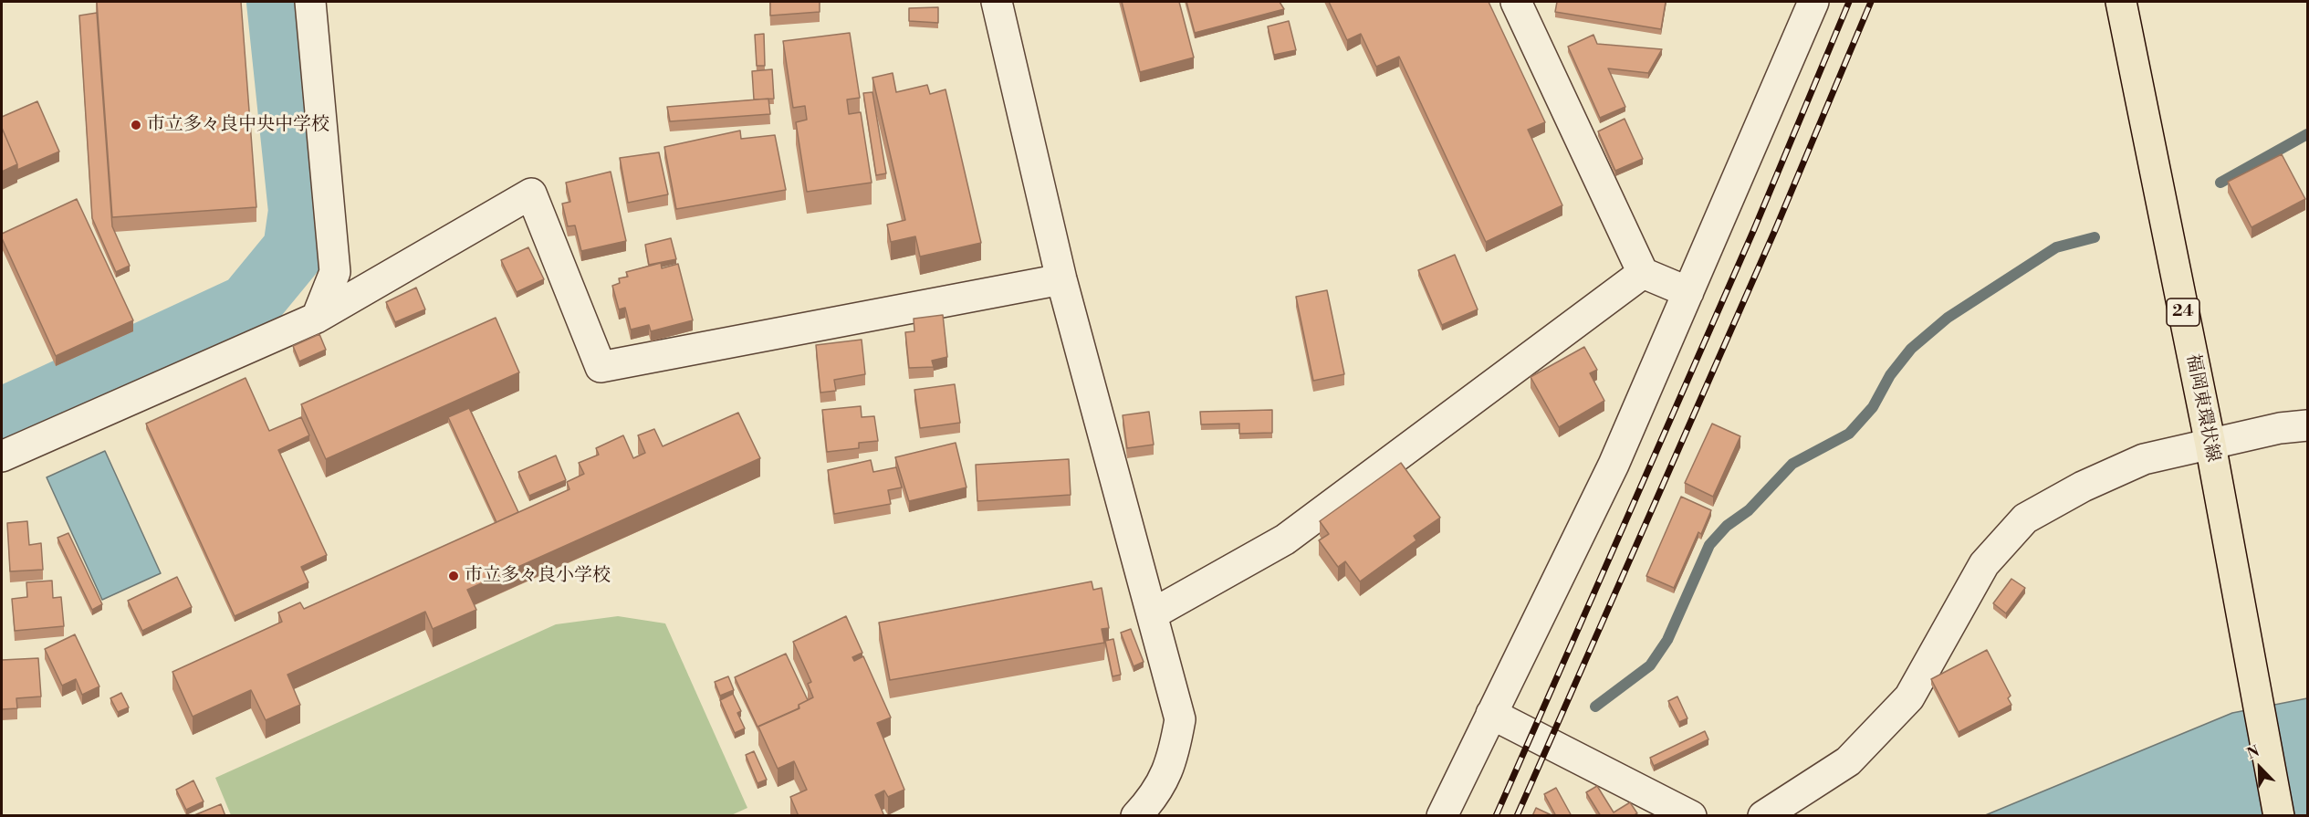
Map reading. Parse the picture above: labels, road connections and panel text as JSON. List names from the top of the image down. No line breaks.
{"streets":{"main road":["24","福岡東環状線"]},"places":["市立多々良中央中学校","市立多々良小学校"],"north":"top left"}
